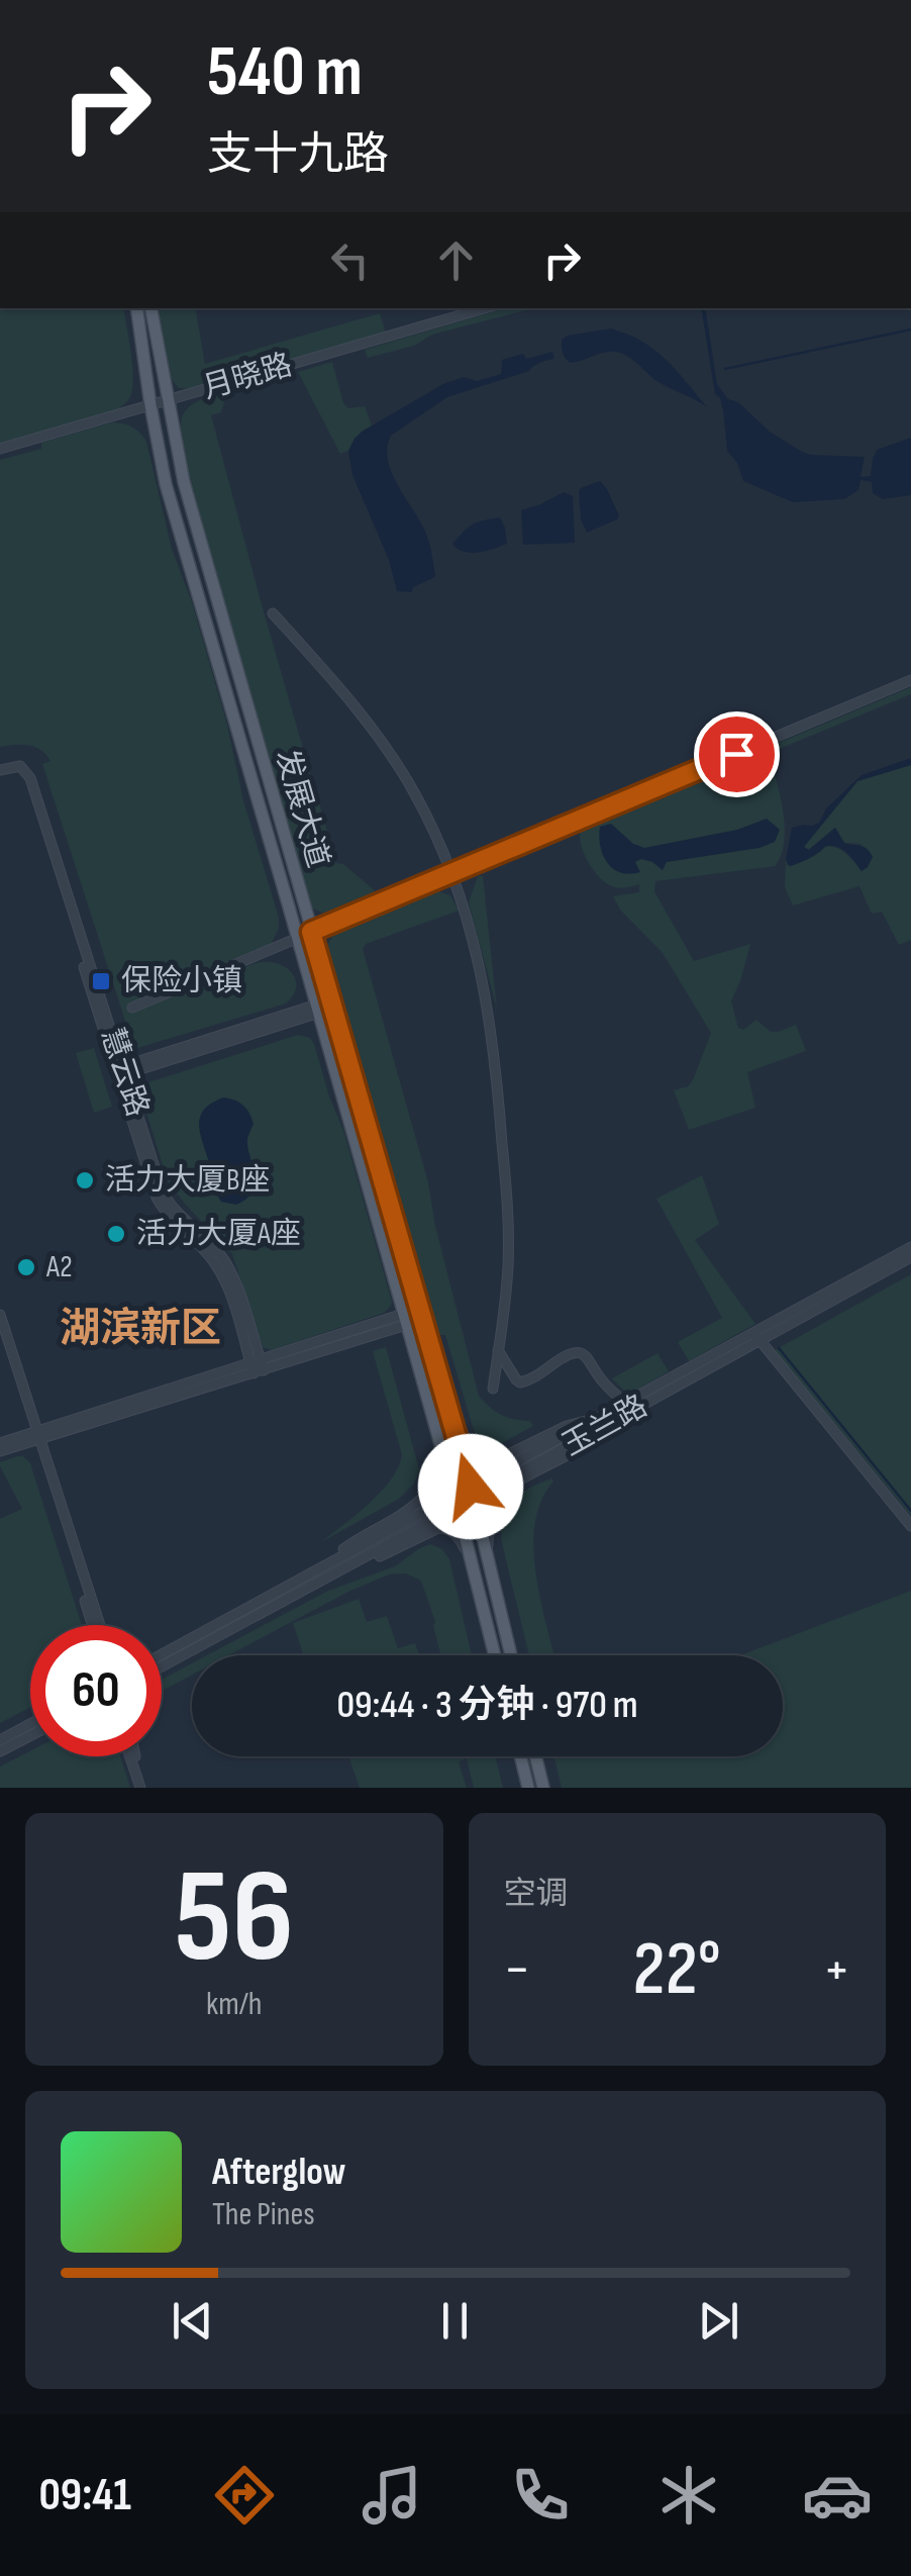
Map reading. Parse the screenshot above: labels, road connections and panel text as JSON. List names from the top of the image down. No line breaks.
{"streets":{"main road":["发展大道"],"street":["月晓路","慧云路","玉兰路"]},"crossings":[["月晓路","发展大道"],["发展大道","玉兰路"]],"districts":["湖滨新区"],"places":{"transit":["保险小镇"],"other":["活力大厦B座","活力大厦A座","A2"]},"page":{"turn":["540 m","支十九路"],"limit":"60","trip":"09:44 · 3 分钟 · 970 m","tile":[["56","km/h"],"空调"],"heat":["−","22°","+"],"song":["Afterglow","The Pines"],"tabs":"09:41"}}
